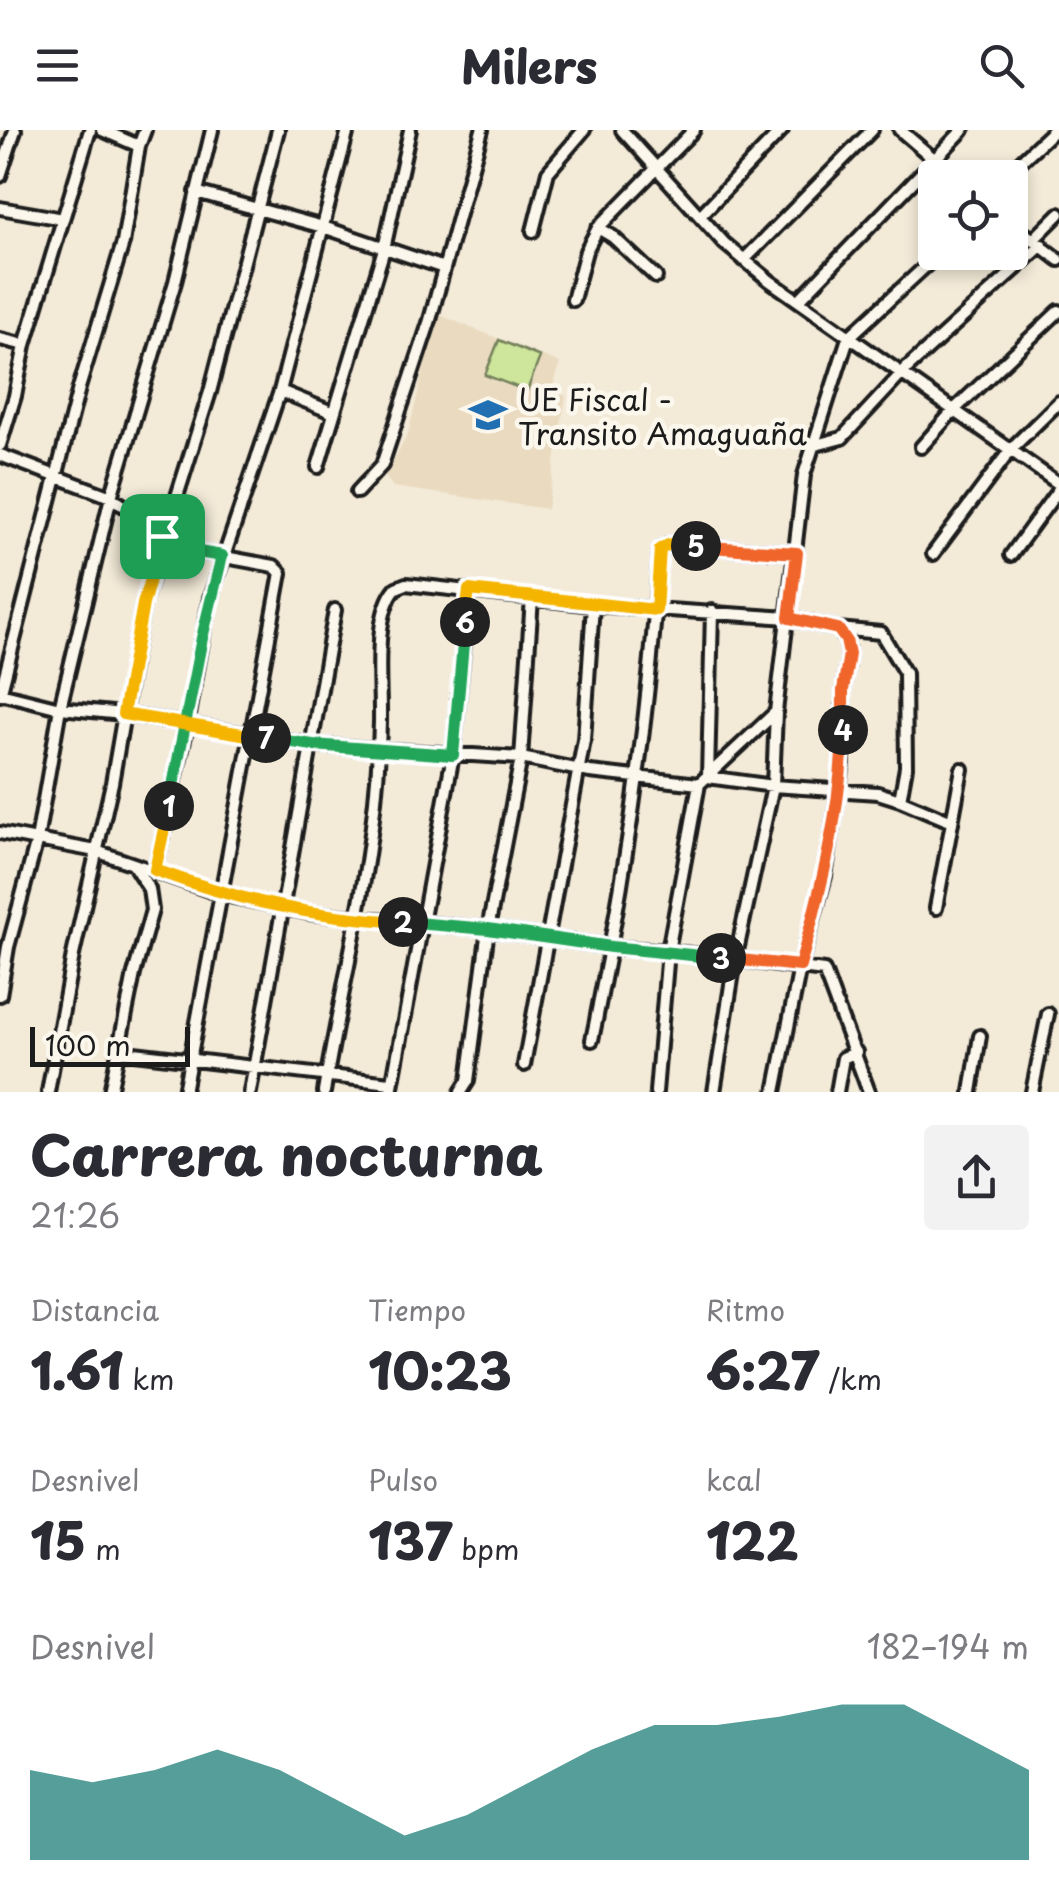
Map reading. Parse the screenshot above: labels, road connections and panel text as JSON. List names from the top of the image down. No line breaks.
{"places":{"school or university":["UE Fiscal - Transito Amaguaña"]},"scale_bar":"100 m","page":{"header":"Milers","pins":["5","6","4","7","1","2","3"],"scale":"100 m","heading":["Carrera nocturna","21:26"],"stats":[["Distancia","1.61 km"],["Tiempo","10:23"],["Ritmo","6:27 /km"],["Desnivel","15 m"],["Pulso","137 bpm"],["kcal","122"]],"chart":["Desnivel","182–194 m"]}}
